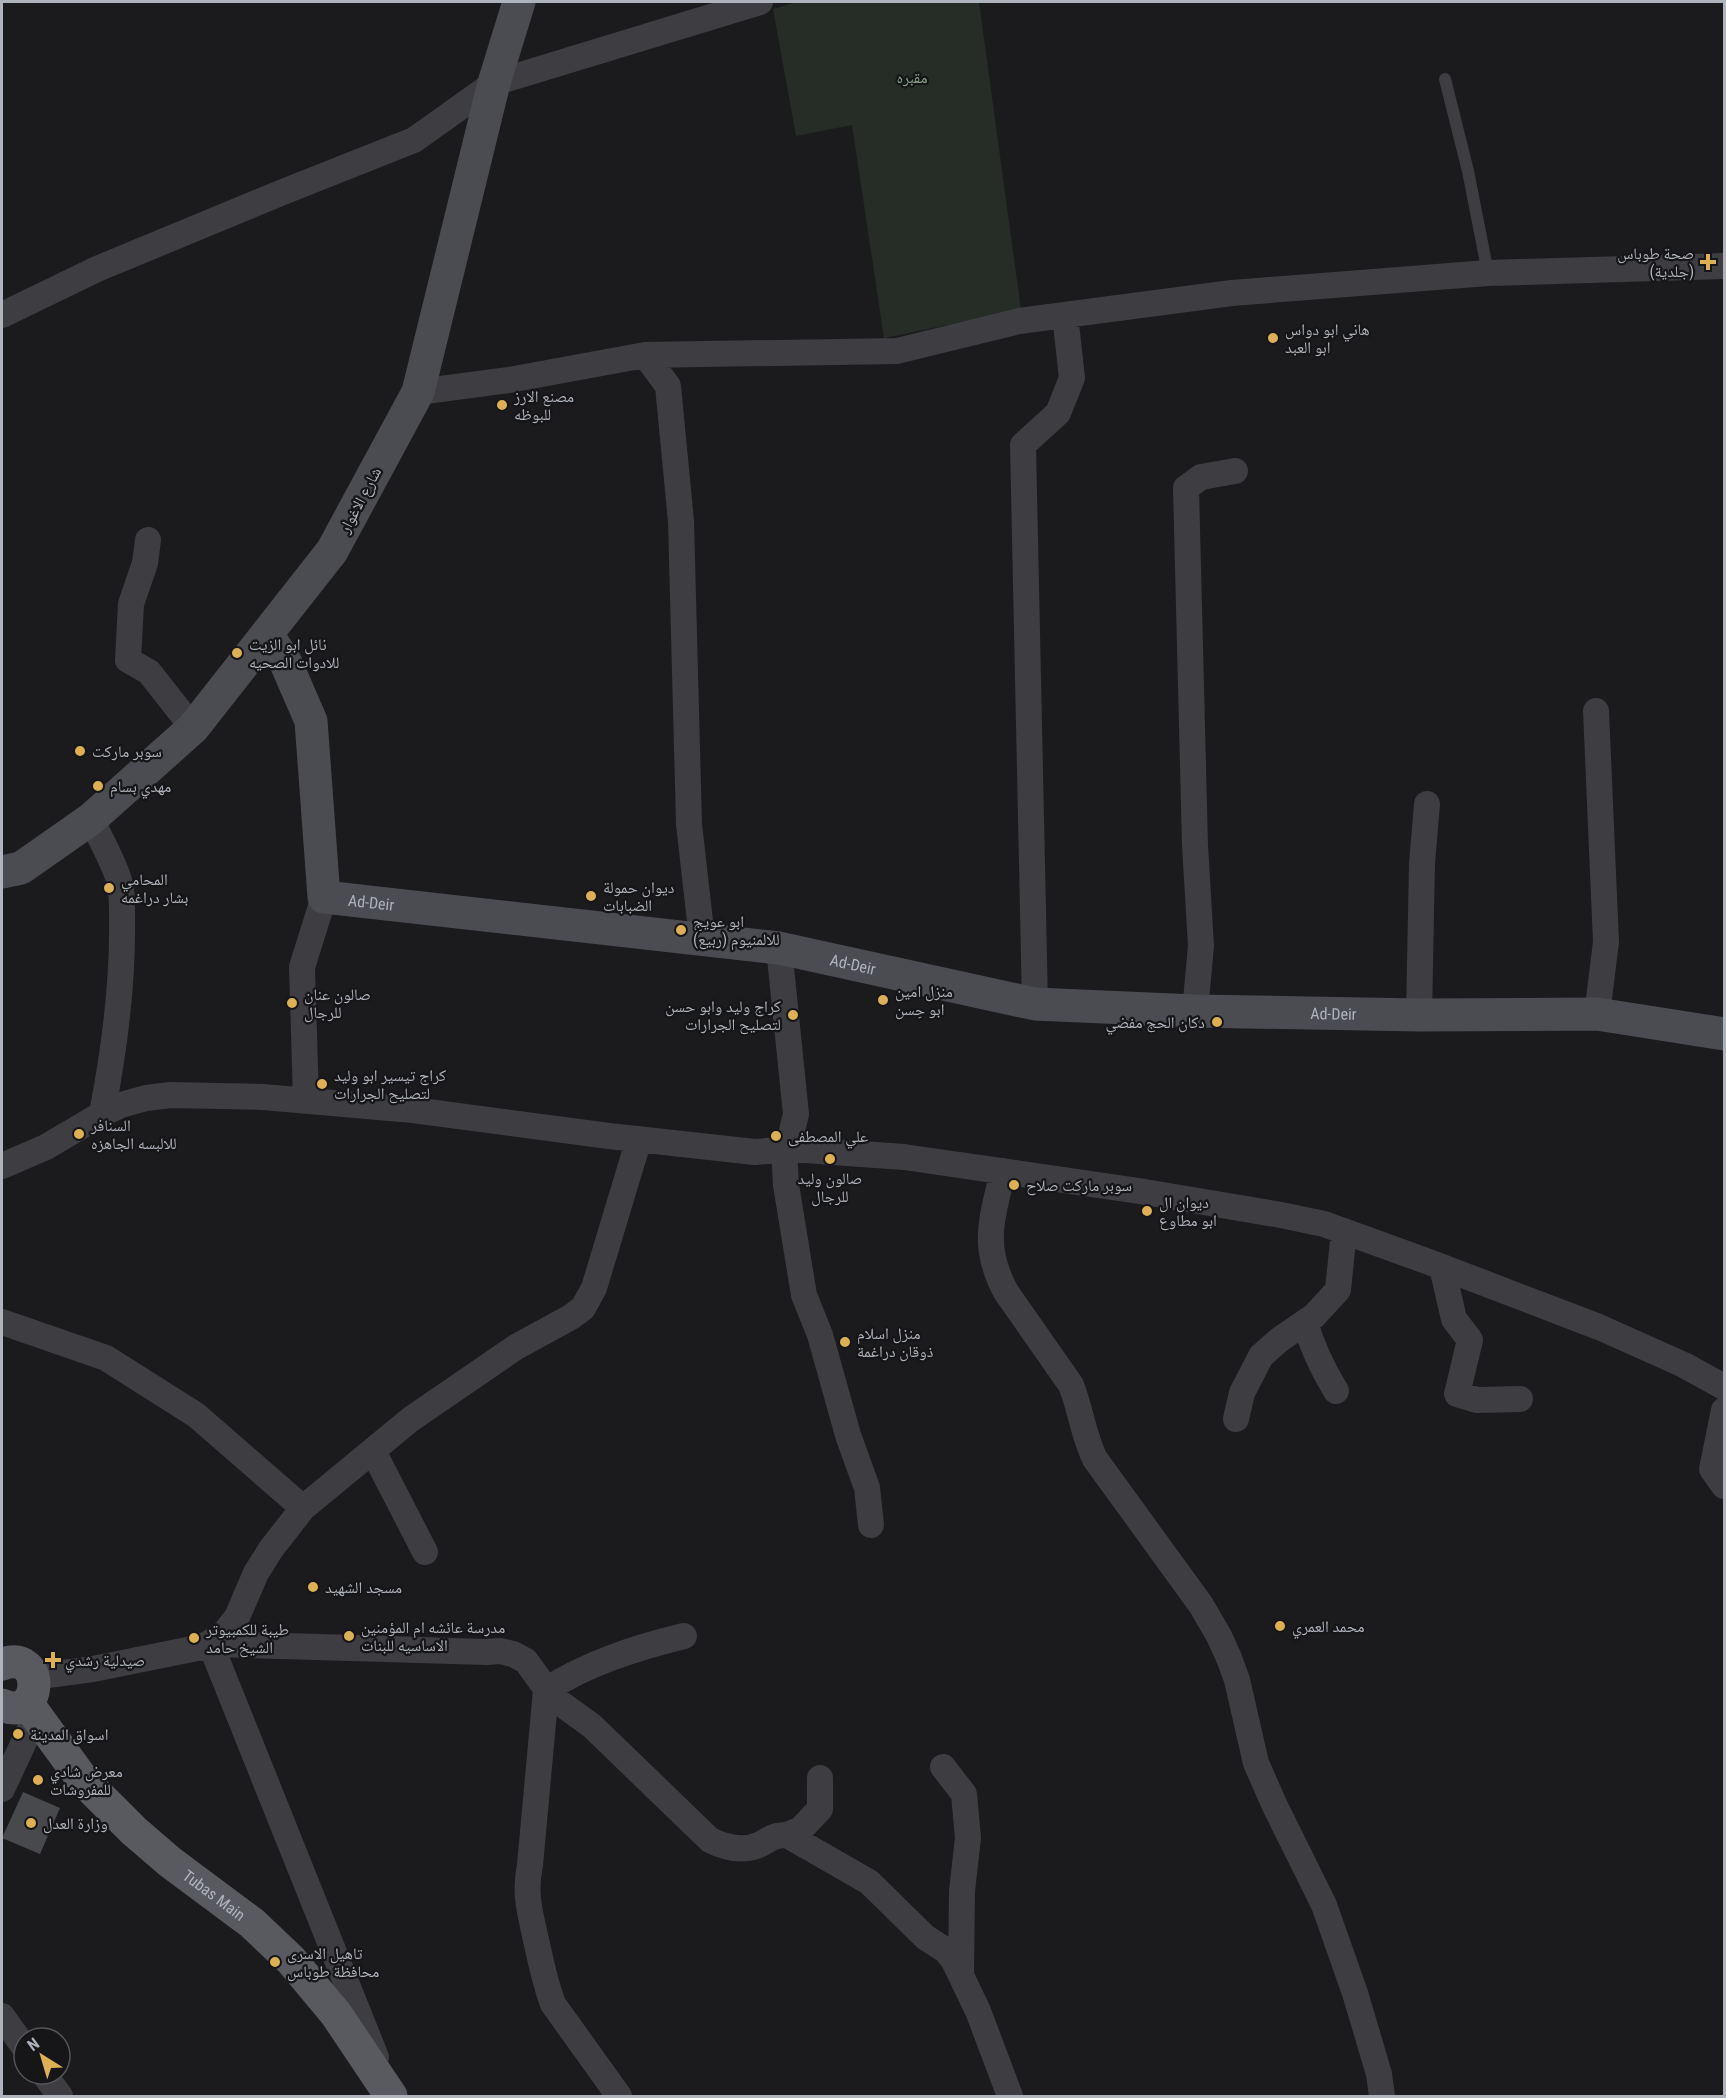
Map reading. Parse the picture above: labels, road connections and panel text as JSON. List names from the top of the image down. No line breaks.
{"streets":{"main road":["Tubas Main"],"street":["شارع الاغوار","Ad-Deir"]},"crossings":[["شارع الاغوار","Ad-Deir"]],"parks":["مقبره"],"places":{"health":["صحة طوباس (جلدية)","صيدلية رشدي"],"other":["هاني ابو دواس ابو العبد","مصنع الارز للبوظه","نائل ابو الزيت للادوات الصحيه","سوبر ماركت","مهدي بسام","المحامي بشار دراغمه","ديوان حمولة الضبابات","ابو عويج للالمنيوم (ربيع)","منزل امين ابو حِسن","صالون عنان للرجال","كراج وليد وابو حسن لتصليح الجرارات","دكان الحج مفضي","كراج تيسير ابو وليد لتصليح الجرارات","السنافر للالبسه الجاهزه","علي المصطفى","صالون وليد للرجال","سوبر ماركت صلاح","ديوان ال ابو مطاوع","منزل اسلام ذوقان دراغمة","مسجد الشهيد","محمد العمري","مدرسة عائشه ام المؤمنين الاساسيه للبنات","طيبة للكمبيوتر الشيخ حامد","اسواق المدينة","معرض شادي للمفروشات","وزارة العدل","تاهيل الاسرى محافظة طوباس"]},"north":"top left"}
